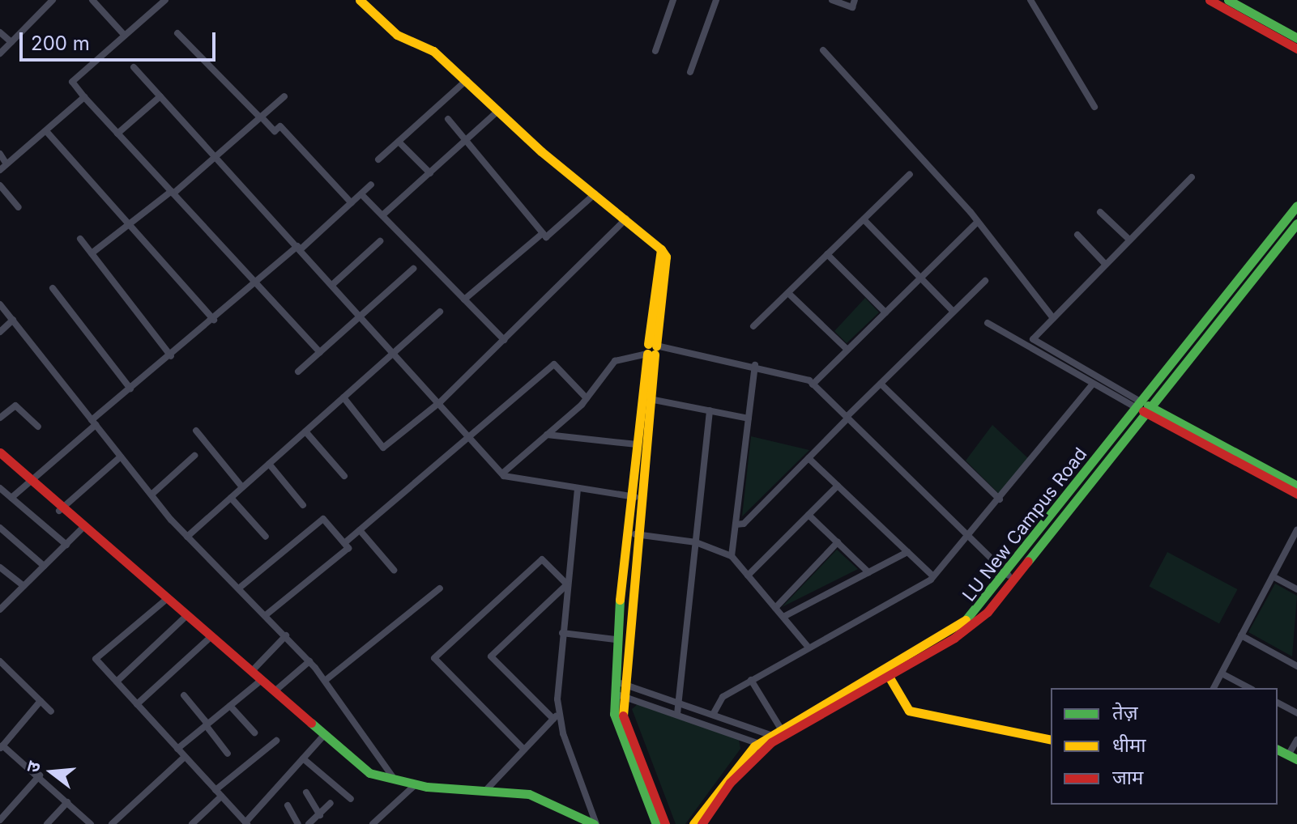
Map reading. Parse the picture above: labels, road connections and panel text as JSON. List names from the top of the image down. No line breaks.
{"streets":{"street":["LU New Campus Road"]},"legend":["तेज़","धीमा","जाम"],"scale_bar":"200 m","north":"left"}
